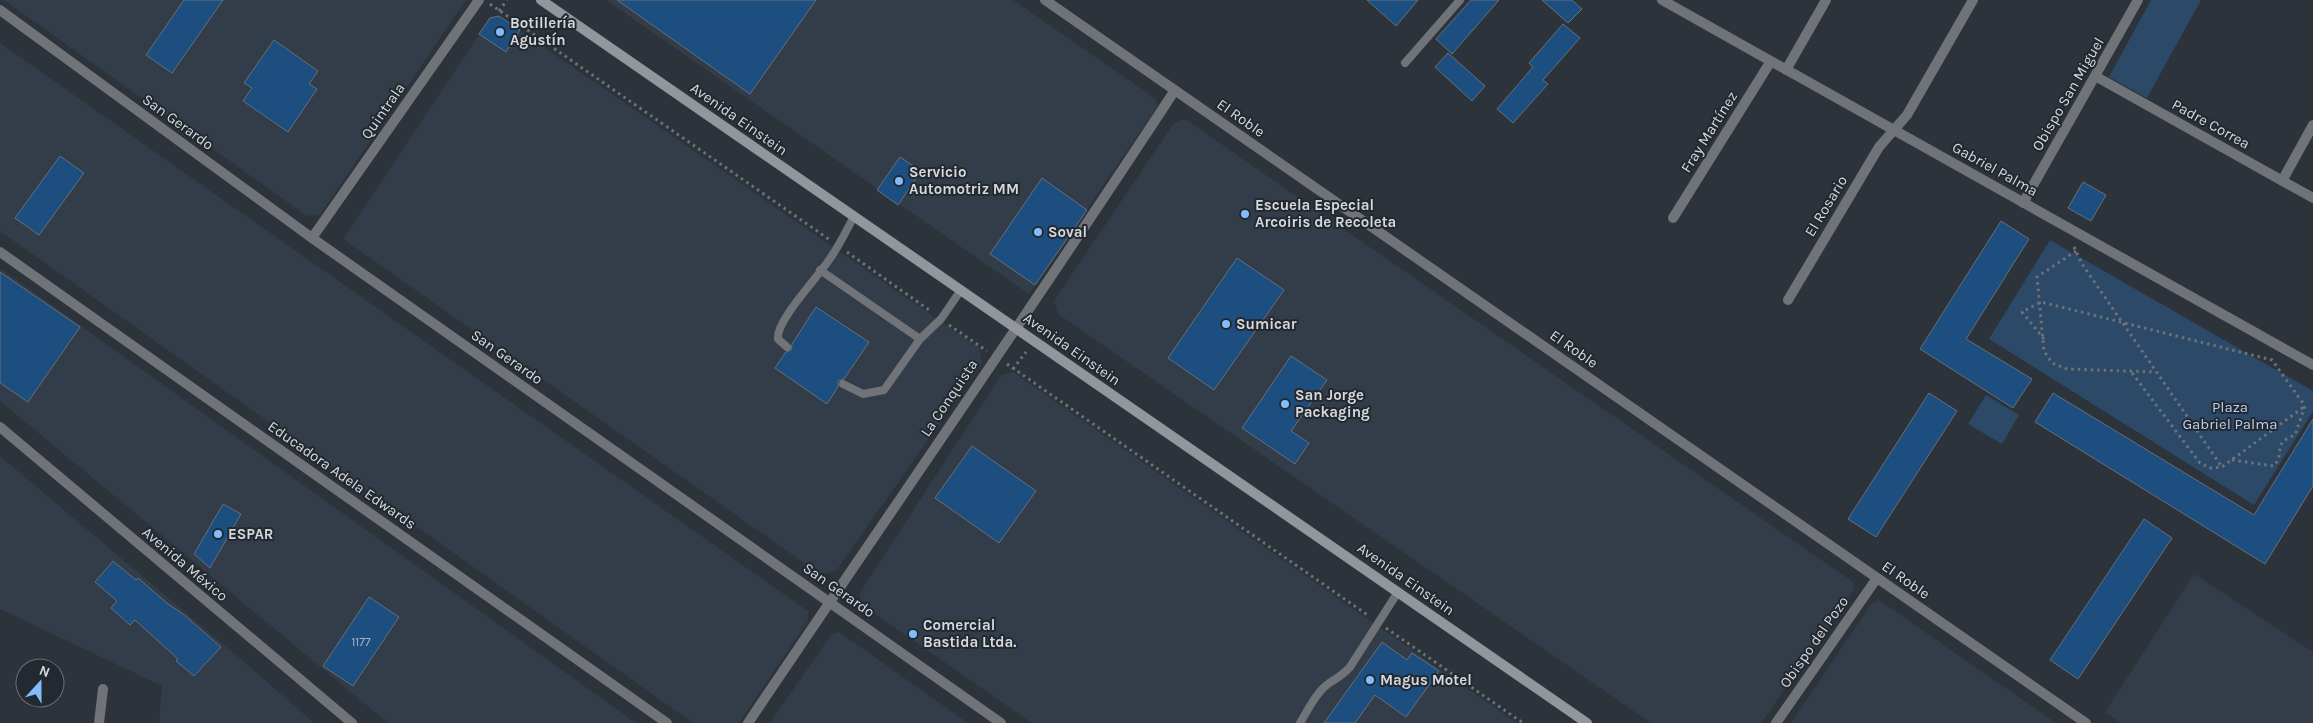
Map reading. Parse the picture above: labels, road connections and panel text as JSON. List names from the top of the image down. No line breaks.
{"streets":{"main road":["Avenida Einstein"],"street":["Obispo San Miguel","Quintrala","El Roble","San Gerardo","Padre Correa","Fray Martínez","Gabriel Palma","El Rosario","La Conquista","Educadora Adela Edwards","Avenida México","Obispo del Pozo"]},"crossings":[["Obispo San Miguel","Padre Correa"],["Obispo San Miguel","Gabriel Palma"],["Quintrala","San Gerardo"],["El Roble","La Conquista"],["El Roble","Obispo del Pozo"],["Avenida Einstein","La Conquista"],["San Gerardo","La Conquista"],["Fray Martínez","Gabriel Palma"],["Gabriel Palma","El Rosario"]],"parks":["Plaza Gabriel Palma"],"places":["Botillería Agustín","Servicio Automotriz MM","Escuela Especial Arcoiris de Recoleta","Soval","Sumicar","San Jorge Packaging","ESPAR","Comercial Bastida Ltda.","Magus Motel"],"house_numbers":["1177"],"north":"top"}
